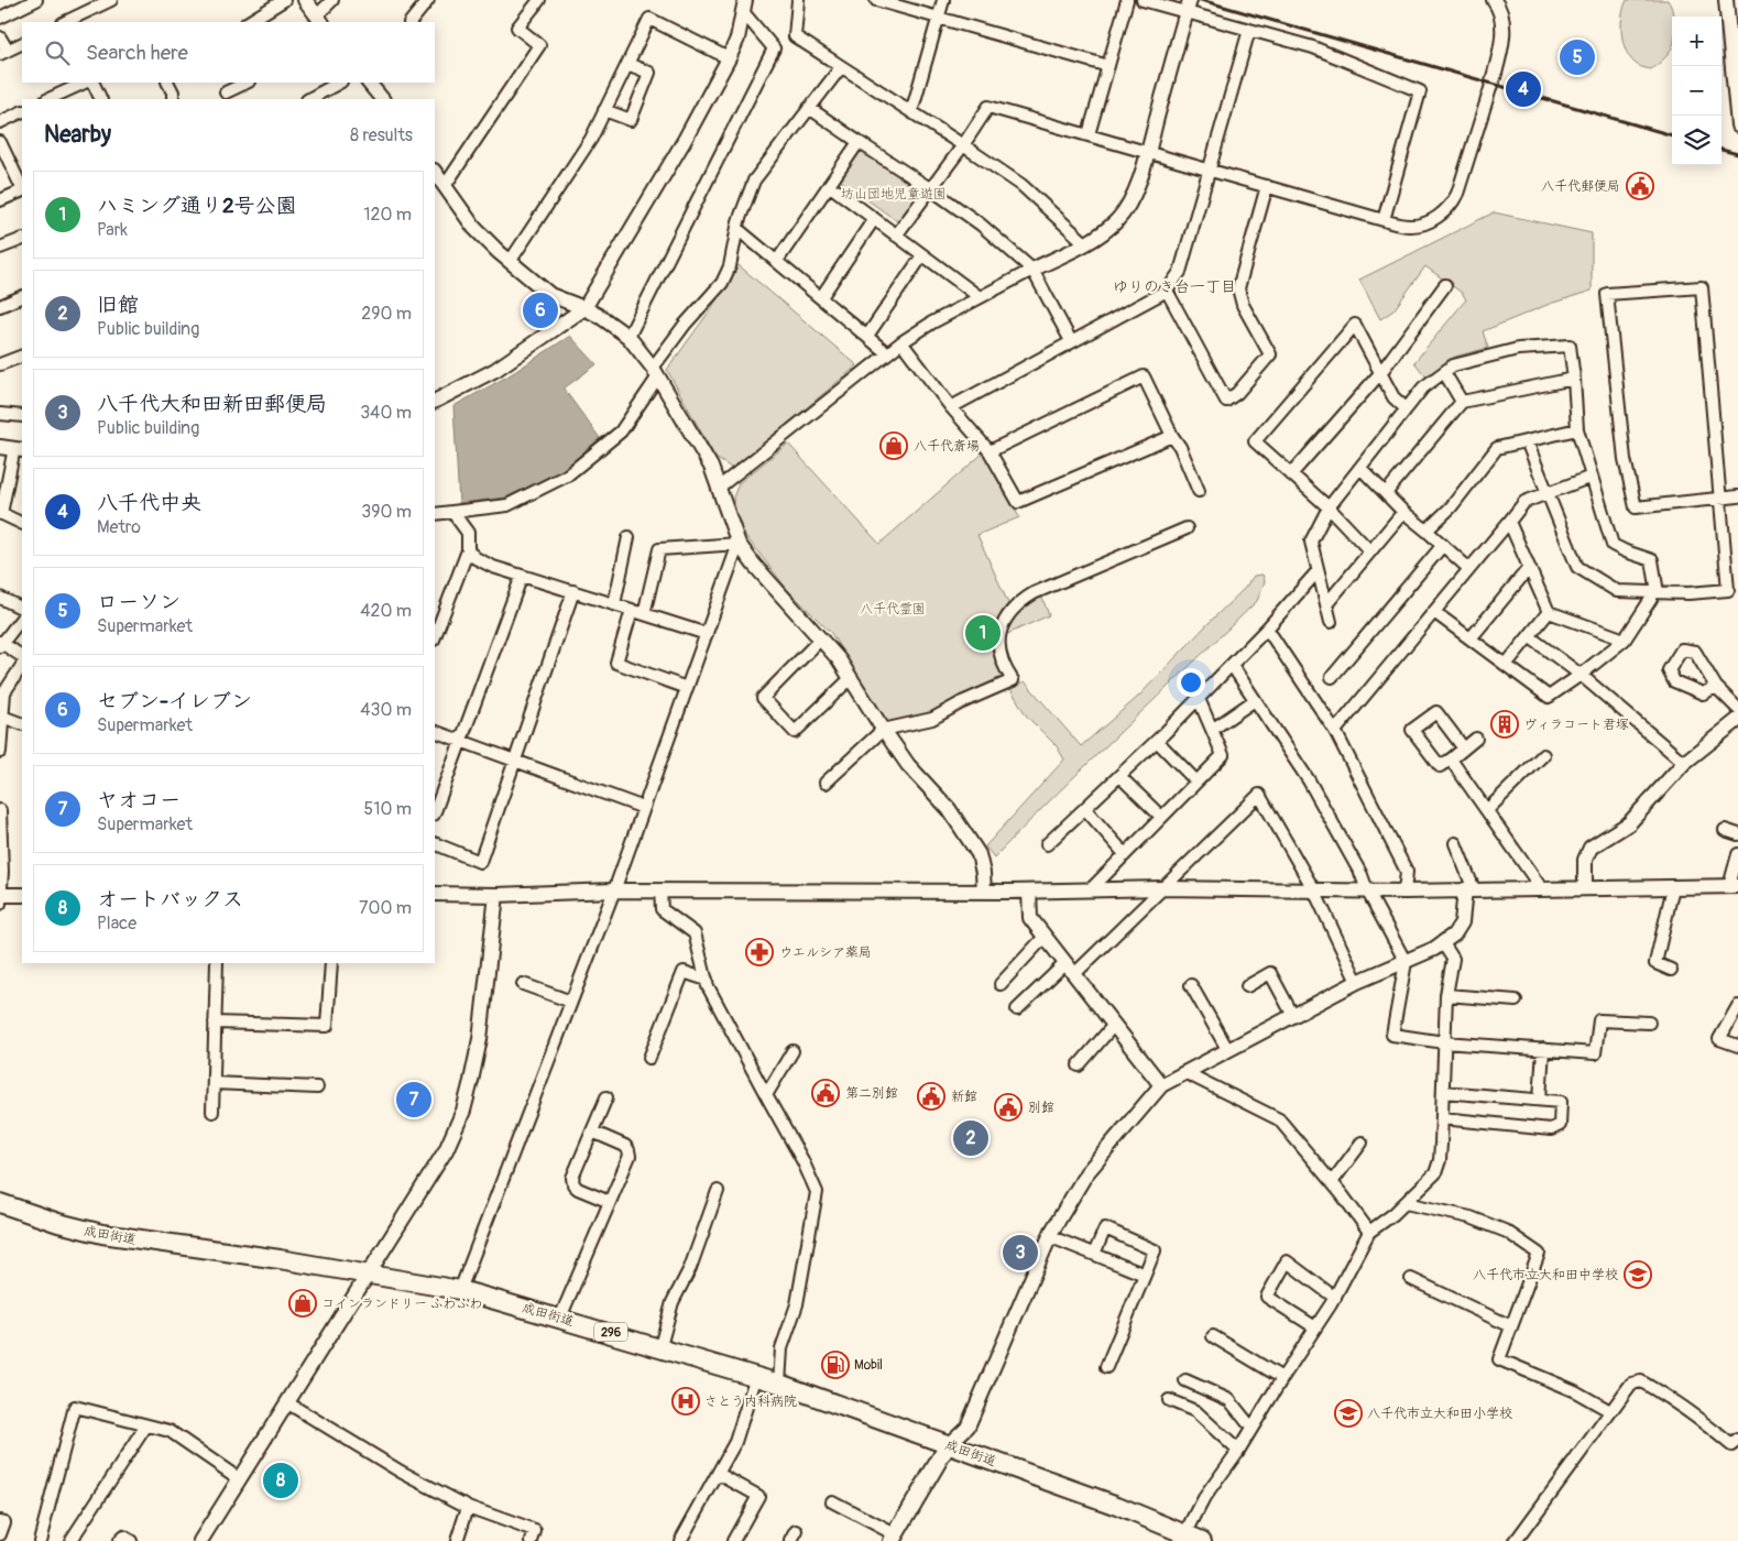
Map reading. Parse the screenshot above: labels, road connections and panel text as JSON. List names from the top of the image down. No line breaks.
{"streets":{"highway":["成田街道","296"]},"districts":["ゆりのき台一丁目"],"parks":["坊山団地児童遊園","八千代霊園"],"places":{"public building":["八千代郵便局","第二別館","新館","別館"],"shop":["八千代斎場","コインランドリー ふわふわ"],"building":["ヴィラコート君塚"],"pharmacy":["ウエルシア薬局"],"school or university":["八千代市立大和田中学校","八千代市立大和田小学校"],"fuel station":["Mobil"],"hospital":["さとう内科病院"]},"page":{"map_buttons":["+","−"],"search":"Search here","pins":["5","4","6","1","7","2","3","8"],"heading":["Nearby","8 results"],"list":[{"mark":"1","name":"ハミング通り2号公園","note":"Park","value":"120 m"},{"mark":"2","name":"旧館","note":"Public building","value":"290 m"},{"mark":"3","name":"八千代大和田新田郵便局","note":"Public building","value":"340 m"},{"mark":"4","name":"八千代中央","note":"Metro","value":"390 m"},{"mark":"5","name":"ローソン","note":"Supermarket","value":"420 m"},{"mark":"6","name":"セブン-イレブン","note":"Supermarket","value":"430 m"},{"mark":"7","name":"ヤオコー","note":"Supermarket","value":"510 m"},{"mark":"8","name":"オートバックス","note":"Place","value":"700 m"}]}}
